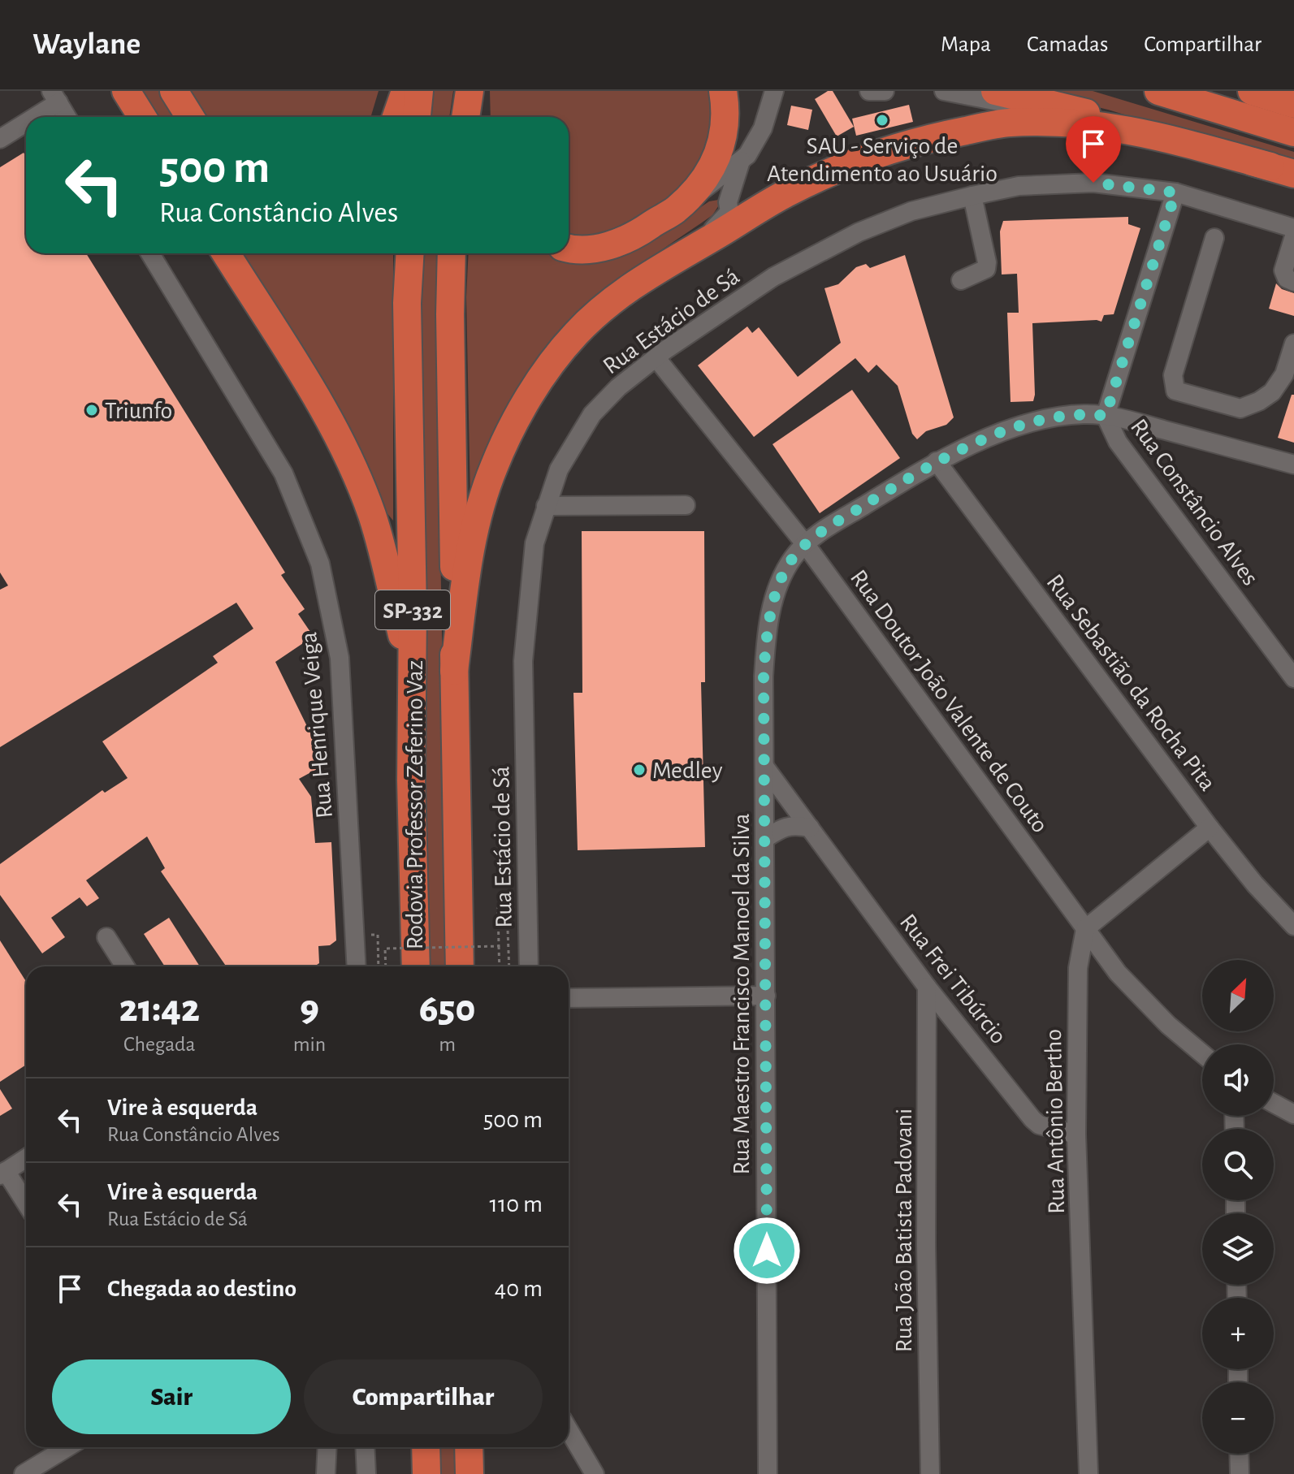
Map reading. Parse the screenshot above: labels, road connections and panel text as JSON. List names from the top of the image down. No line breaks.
{"streets":{"highway":["SP-332","Rodovia Professor Zeferino Vaz"],"street":["Rua Estácio de Sá","Rua Constâncio Alves","Rua Sebastião da Rocha Pita","Rua Doutor João Valente de Couto","Rua Henrique Veiga","Rua Frei Tibúrcio","Rua Maestro Francisco Manoel da Silva","Rua Antônio Bertho","Rua João Batista Padovani"]},"crossings":[["Rua Estácio de Sá","Rua Constâncio Alves"],["Rua Estácio de Sá","Rua Doutor João Valente de Couto"],["Rua Constâncio Alves","Rua Maestro Francisco Manoel da Silva"],["Rua Sebastião da Rocha Pita","Rua Maestro Francisco Manoel da Silva"],["Rua Doutor João Valente de Couto","Rua Maestro Francisco Manoel da Silva"],["Rua Doutor João Valente de Couto","Rua Antônio Bertho"],["Rua Frei Tibúrcio","Rua Maestro Francisco Manoel da Silva"],["Rua Frei Tibúrcio","Rua Antônio Bertho"],["Rua Frei Tibúrcio","Rua João Batista Padovani"]],"places":["SAU - Serviço de Atendimento ao Usuário","Triunfo","Medley"],"north":"top right","page":{"header":"Waylane","nav":["Mapa","Camadas","Compartilhar"],"turn":["500 m","Rua Constâncio Alves"],"map_buttons":["+","−"],"eta":["21:42","Chegada","9","min","650","m"],"list":[{"name":"Vire à esquerda","note":"Rua Constâncio Alves","value":"500 m"},{"name":"Vire à esquerda","note":"Rua Estácio de Sá","value":"110 m"},{"name":"Chegada ao destino","value":"40 m"}],"buttons":["Sair","Compartilhar"]}}
